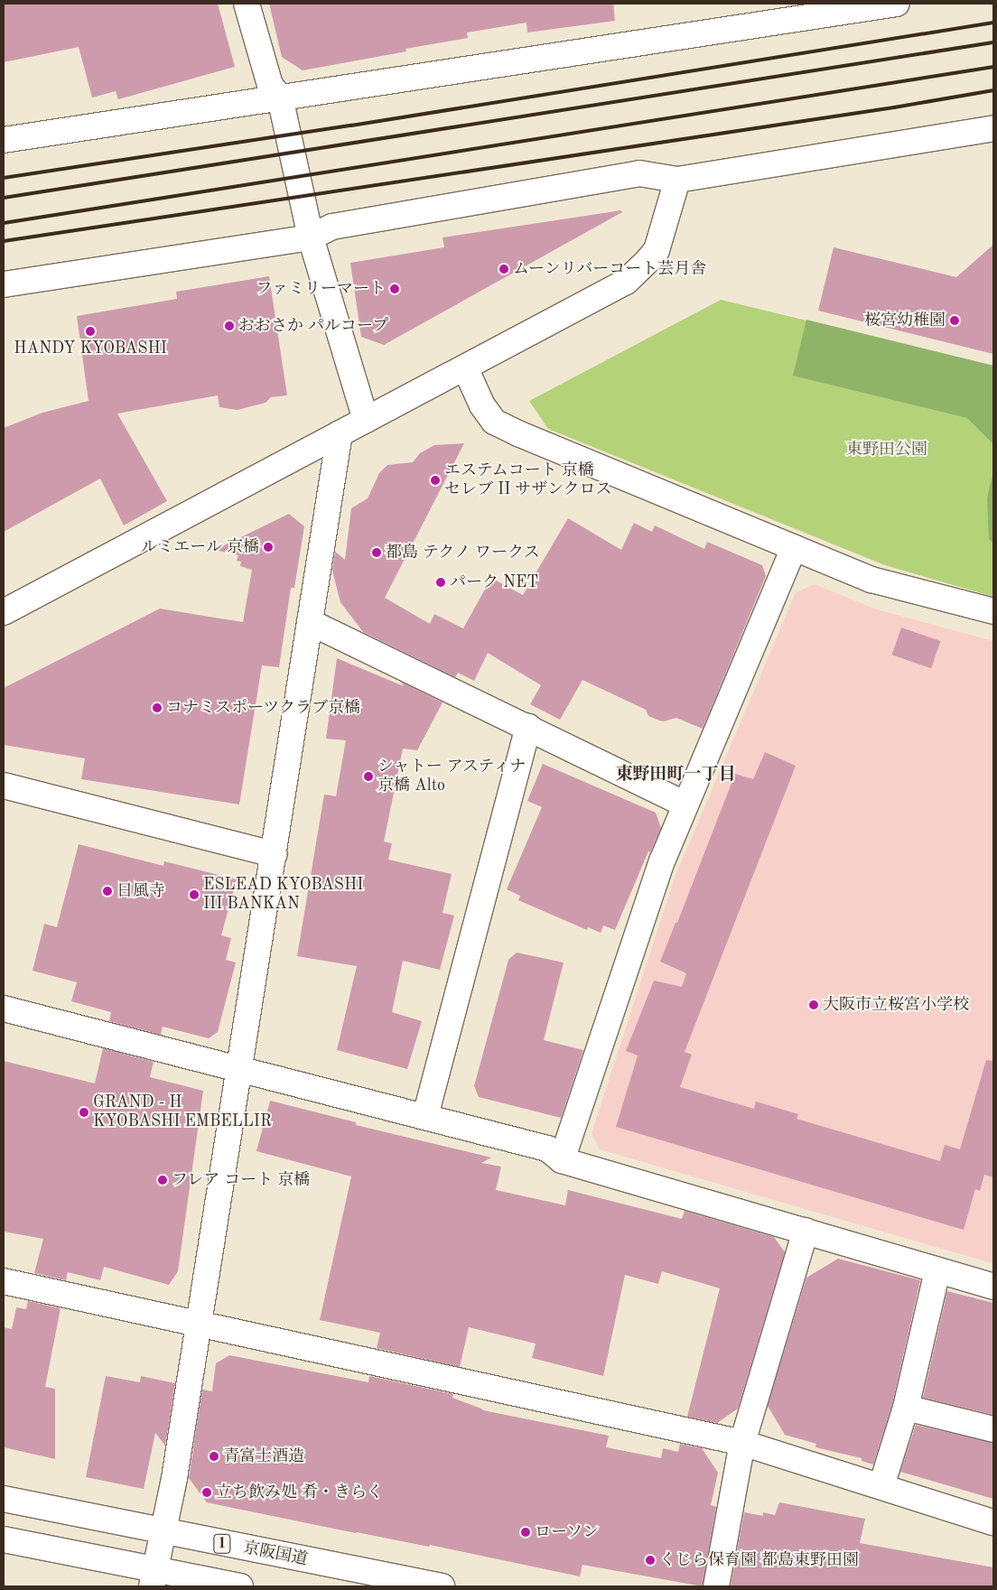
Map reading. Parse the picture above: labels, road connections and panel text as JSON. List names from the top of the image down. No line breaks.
{"streets":{"main road":["1","京阪国道"]},"districts":["東野田町一丁目"],"parks":["東野田公園"],"places":["ムーンリバーコート芸月舎","ファミリーマート","桜宮幼稚園","おおさか パルコープ","HANDY KYOBASHI","エステムコート 京橋 セレブ II サザンクロス","ルミエール 京橋","都島 テクノ ワークス","パーク NET","コナミスポーツクラブ京橋","シャトー アスティナ 京橋 Alto","日風寺","ESLEAD KYOBASHI III BANKAN","大阪市立桜宮小学校","GRAND - H KYOBASHI EMBELLIR","フレア コート 京橋","青富士酒造","立ち飲み処 肴・きらく","ローソン","くじら保育園 都島東野田園"]}
